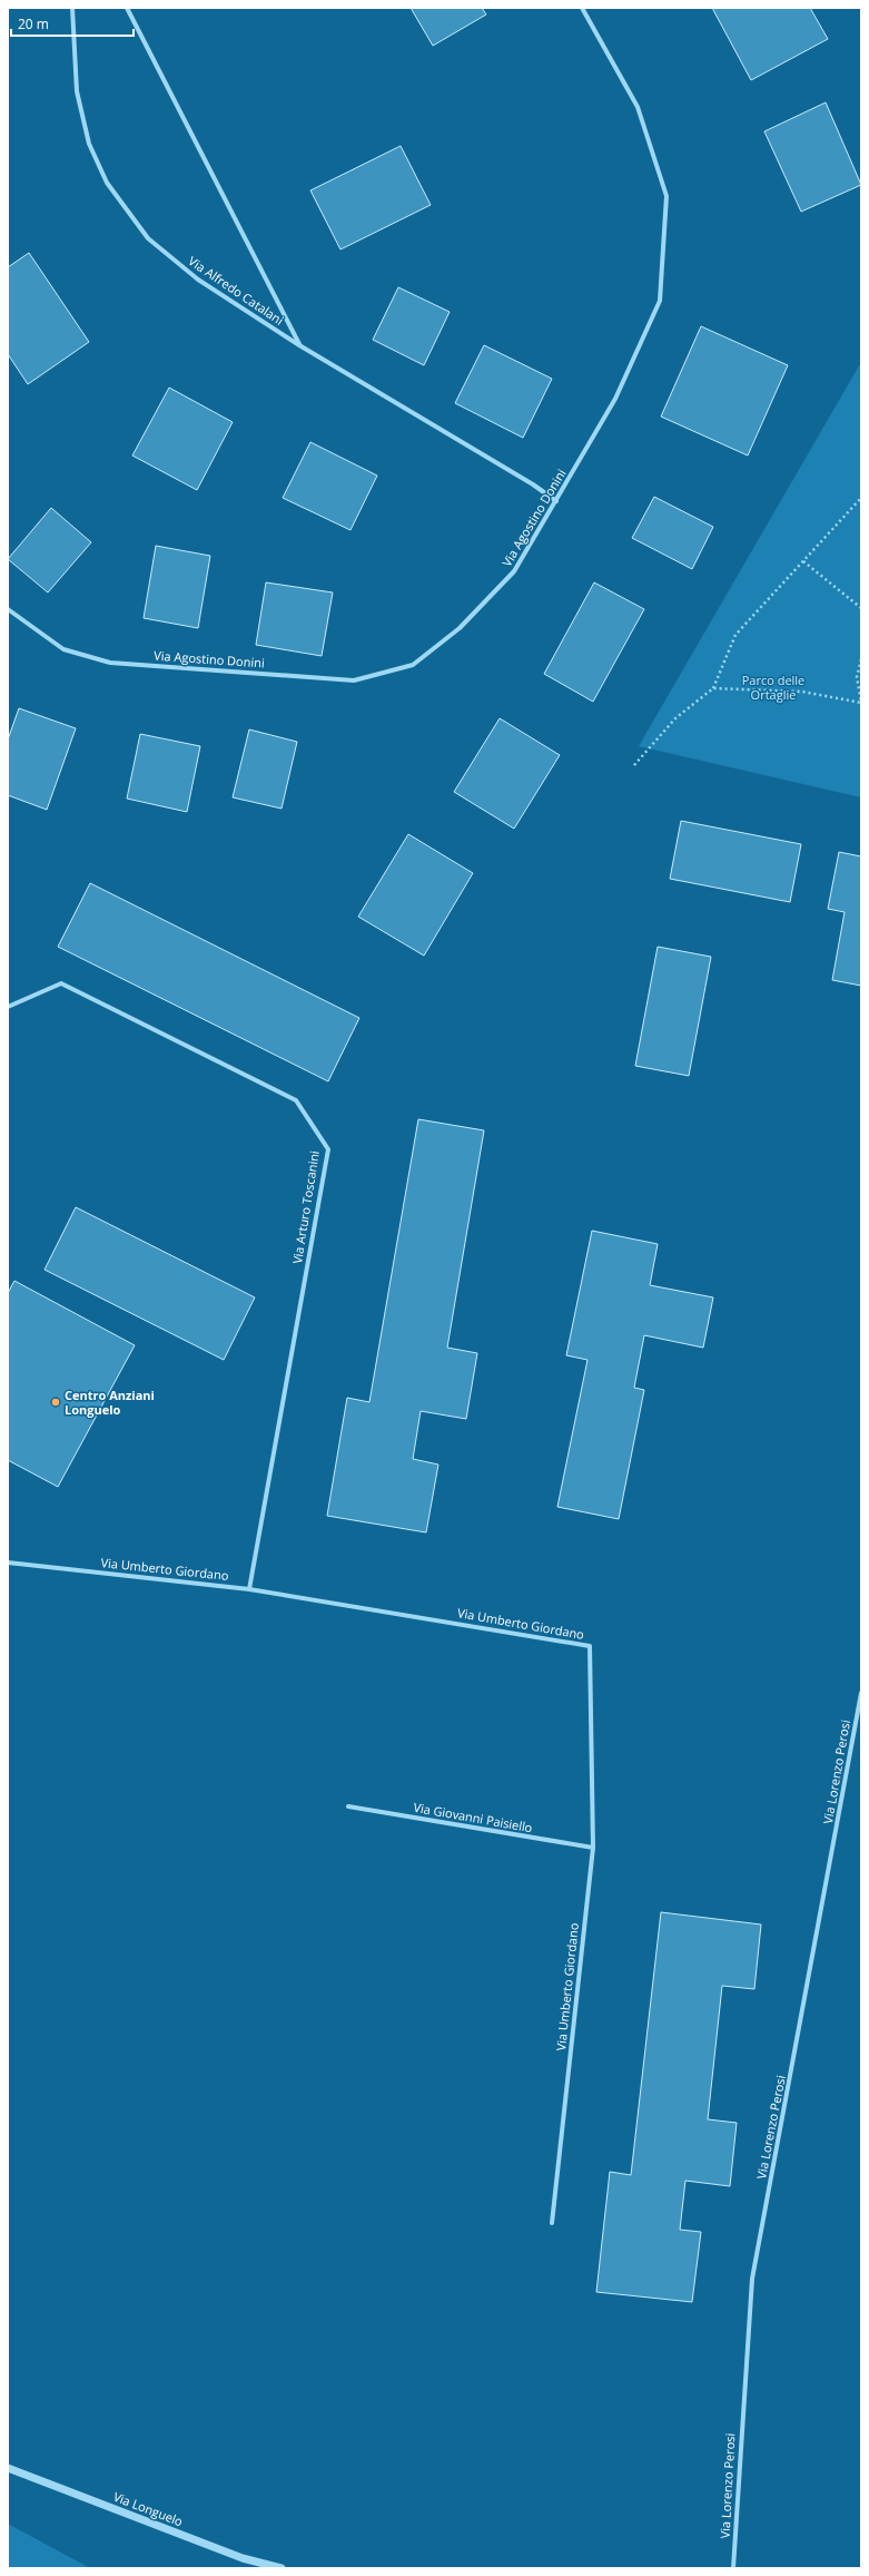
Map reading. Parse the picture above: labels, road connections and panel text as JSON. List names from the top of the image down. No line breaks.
{"streets":{"street":["Via Alfredo Catalani","Via Agostino Donini","Via Arturo Toscanini","Via Umberto Giordano","Via Lorenzo Perosi","Via Giovanni Paisiello","Via Longuelo"]},"crossings":[["Via Alfredo Catalani","Via Agostino Donini"],["Via Arturo Toscanini","Via Umberto Giordano"],["Via Umberto Giordano","Via Giovanni Paisiello"]],"parks":["Parco delle Ortaglie"],"places":["Centro Anziani Longuelo"],"scale_bar":"20 m"}
